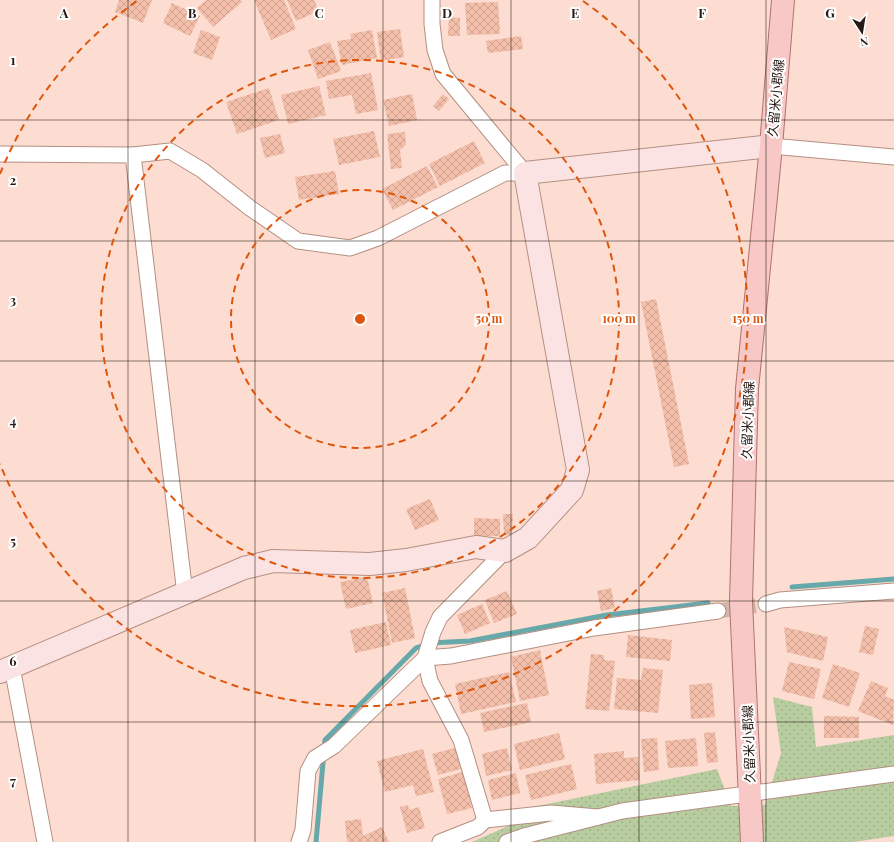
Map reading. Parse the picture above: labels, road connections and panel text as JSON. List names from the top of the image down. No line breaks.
{"streets":{"main road":["久留米小郡線"]},"north":"bottom","grid":{"columns":["A","B","C","D","E","F","G"],"rows":["1","2","3","4","5","6","7"]},"rings":["50 m","100 m","150 m"]}
